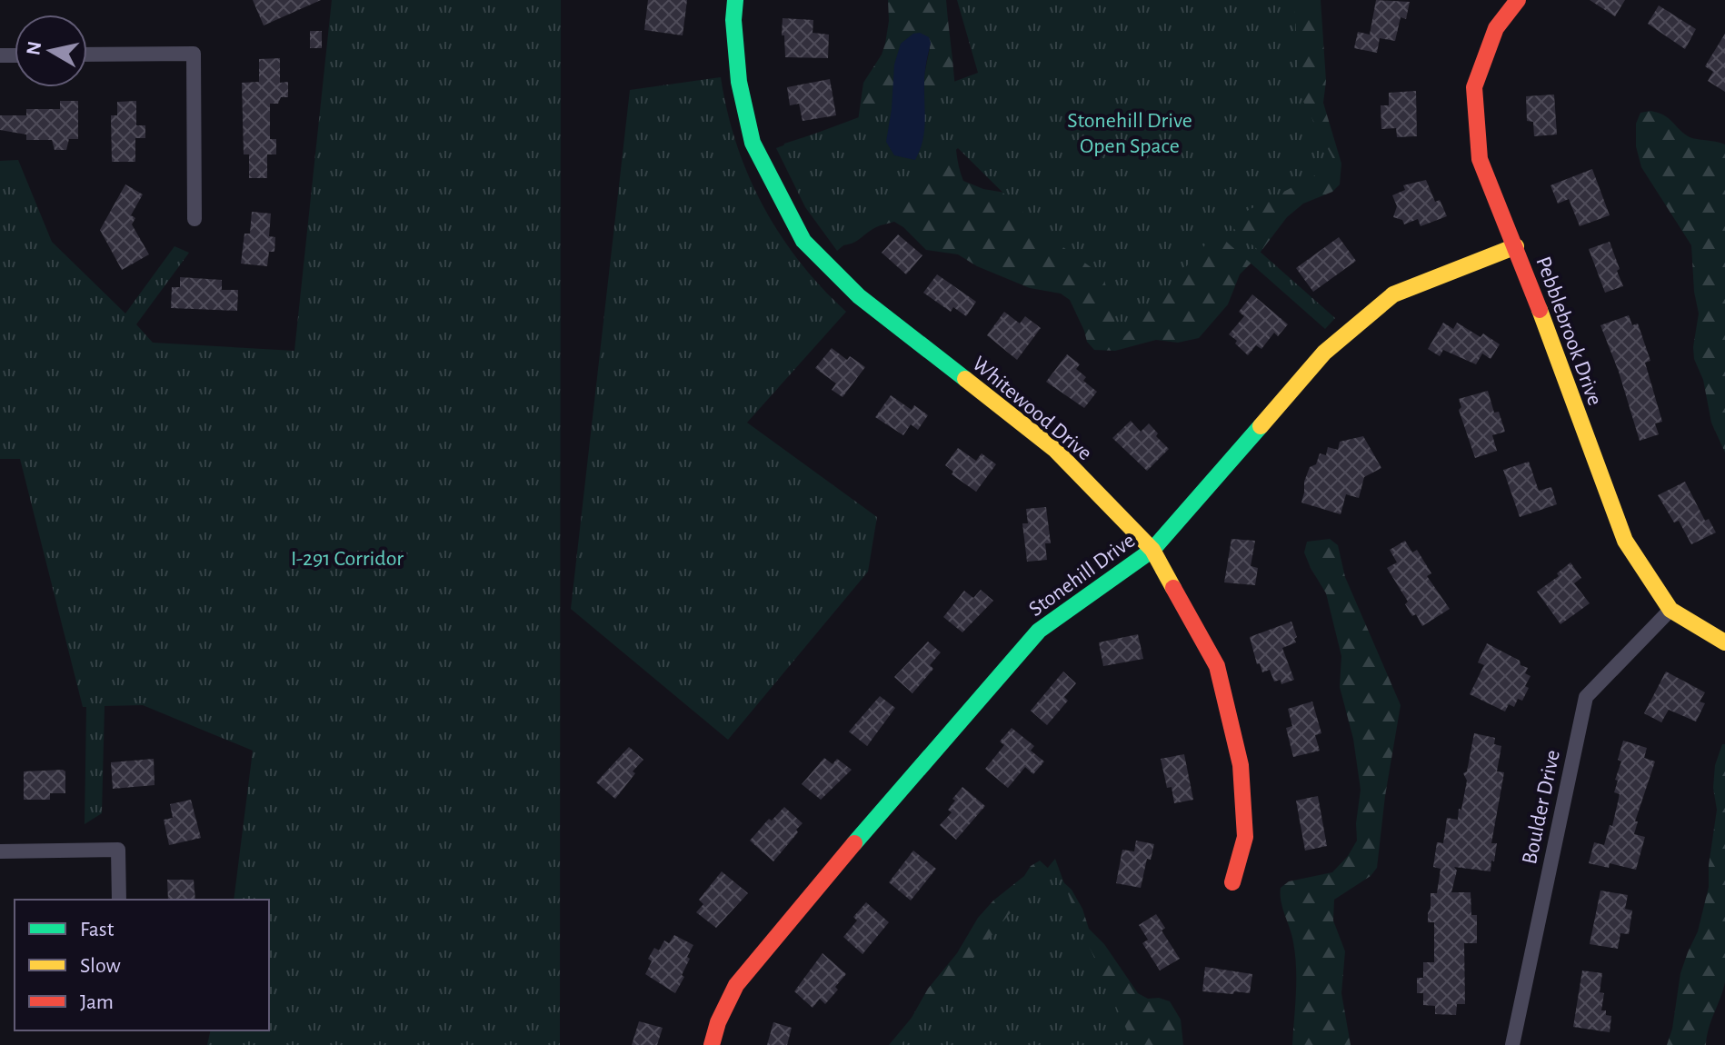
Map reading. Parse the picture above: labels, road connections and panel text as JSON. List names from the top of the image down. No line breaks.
{"streets":{"street":["Pebblebrook Drive","Whitewood Drive","Stonehill Drive","Boulder Drive"]},"crossings":[["Pebblebrook Drive","Stonehill Drive"],["Pebblebrook Drive","Boulder Drive"],["Whitewood Drive","Stonehill Drive"]],"parks":["Stonehill Drive Open Space","I-291 Corridor"],"legend":["Fast","Slow","Jam"],"north":"left"}
